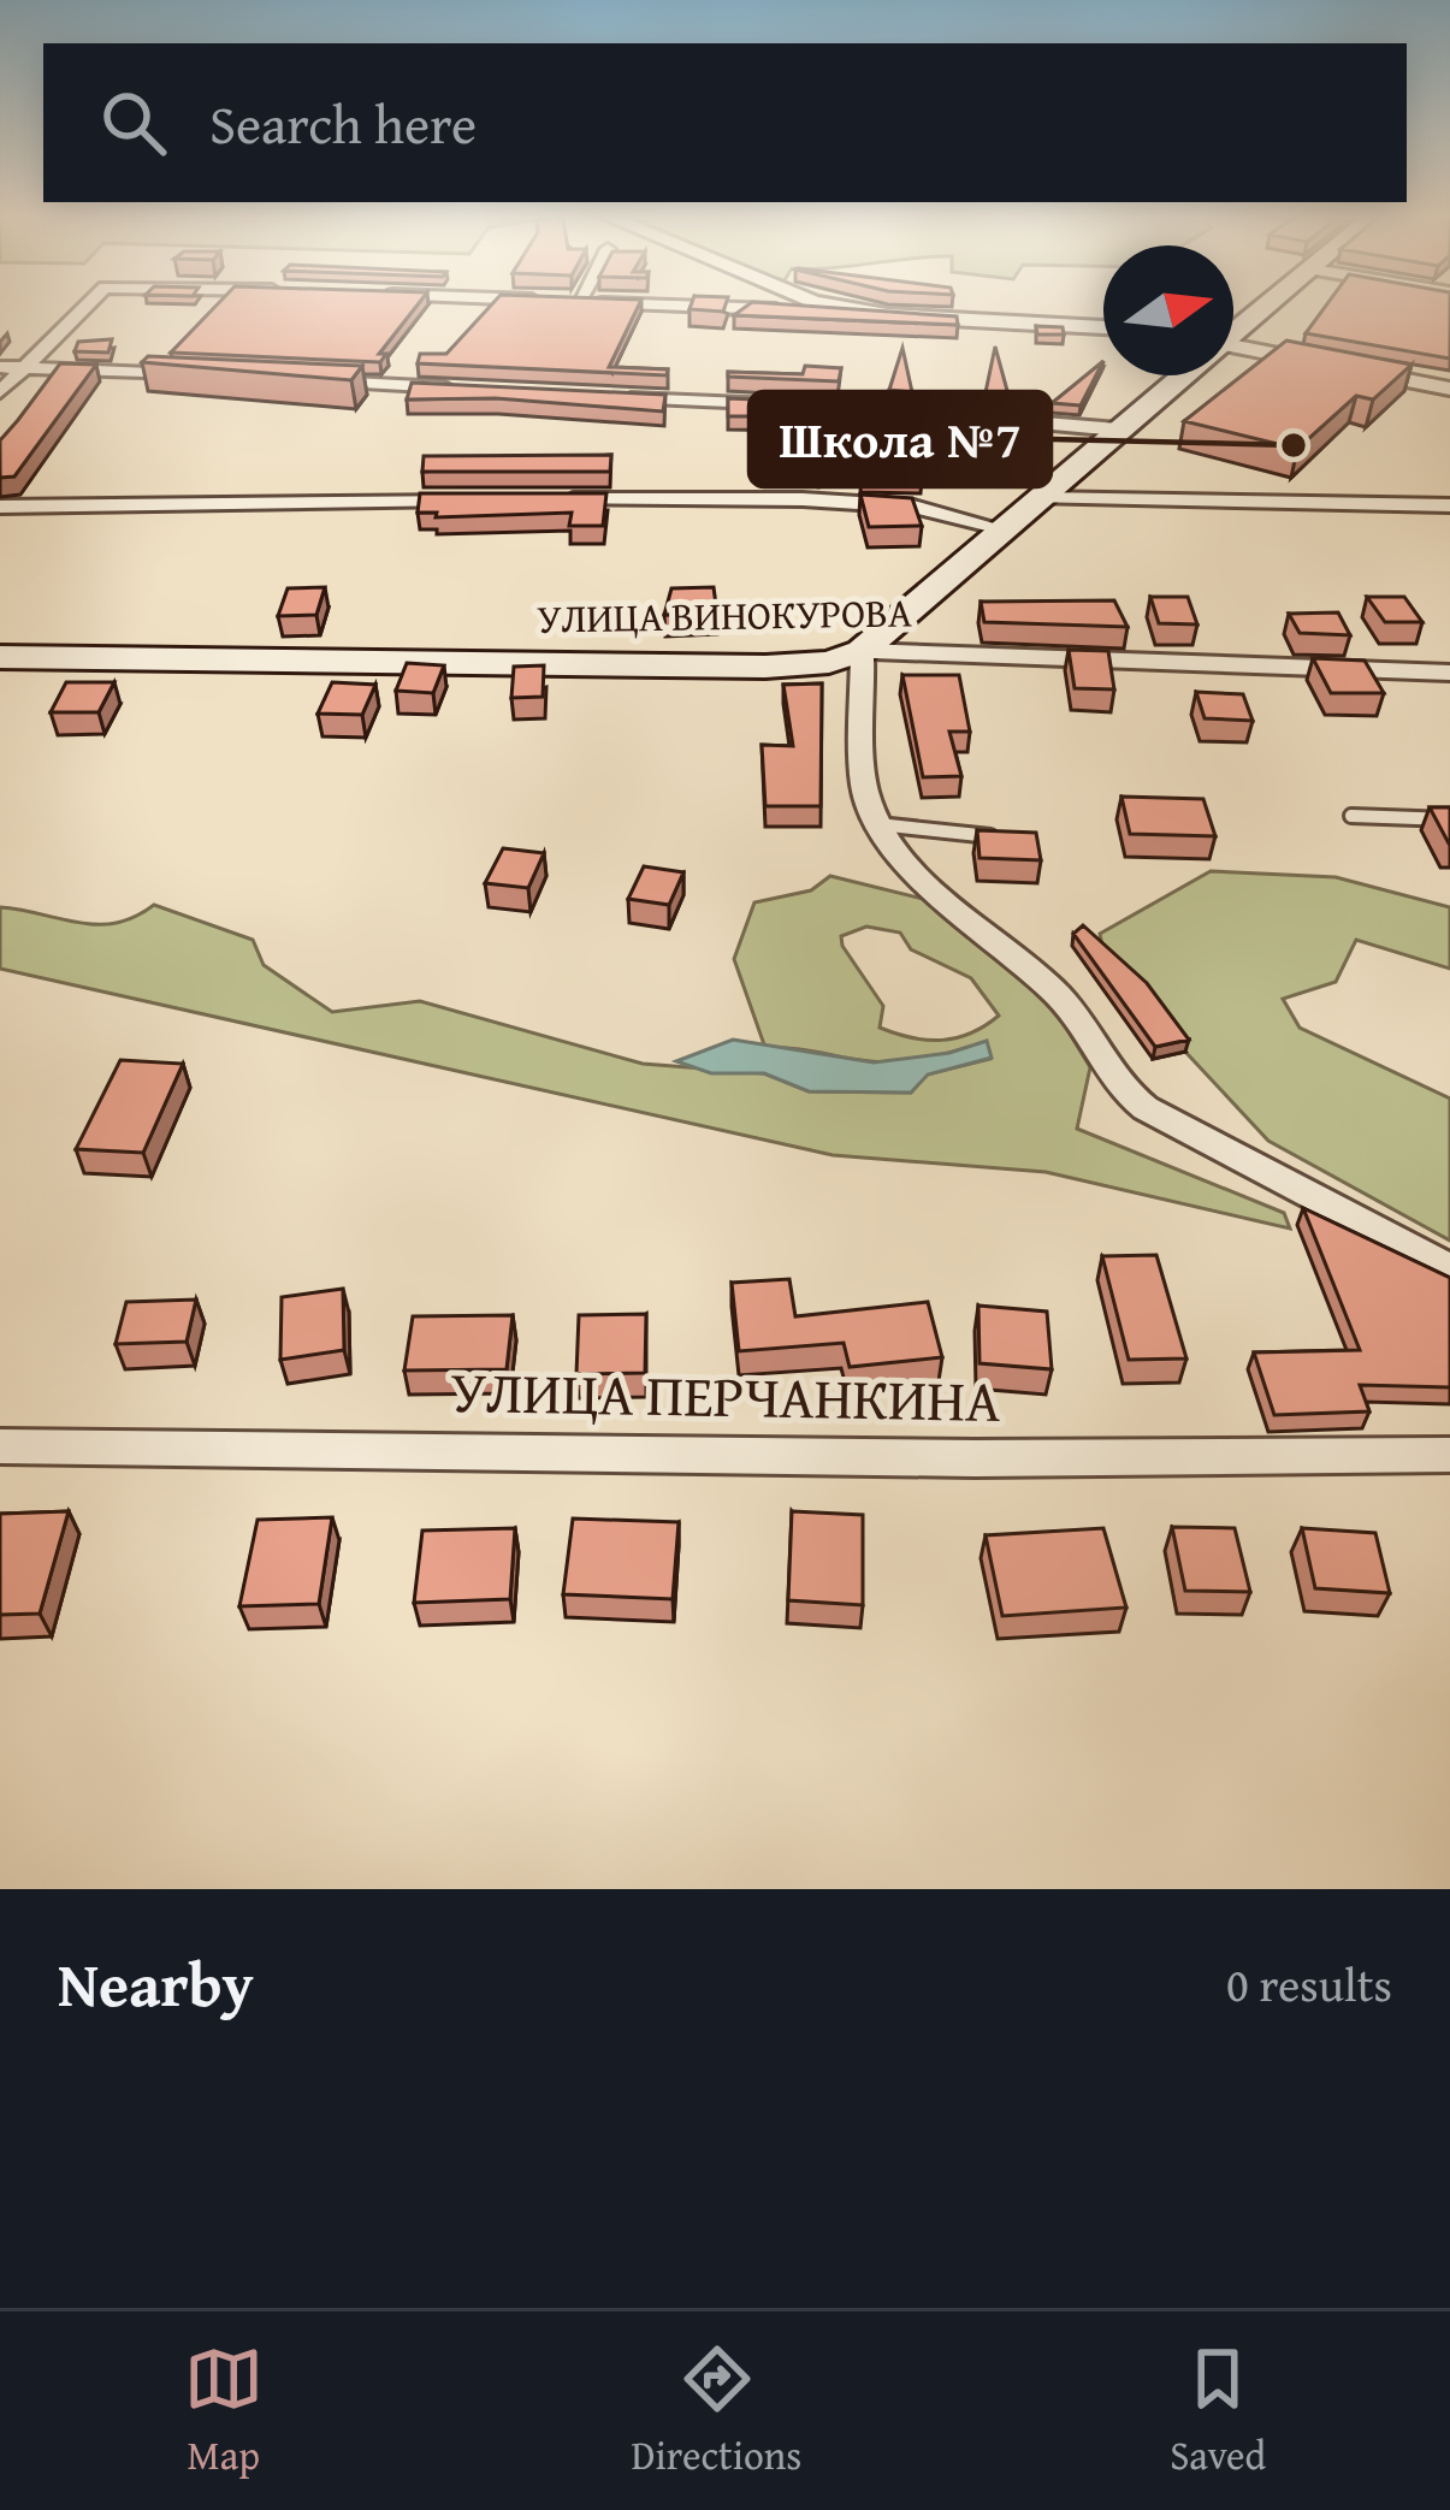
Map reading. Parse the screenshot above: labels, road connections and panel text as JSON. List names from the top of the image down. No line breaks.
{"streets":{"main road":["УЛИЦА ВИНОКУРОВА"],"street":["УЛИЦА ПЕРЧАНКИНА"]},"places":["Школа №7"],"north":"right","page":{"search":"Search here","heading":["Nearby","0 results"],"nav":["Map","Directions","Saved"]}}
